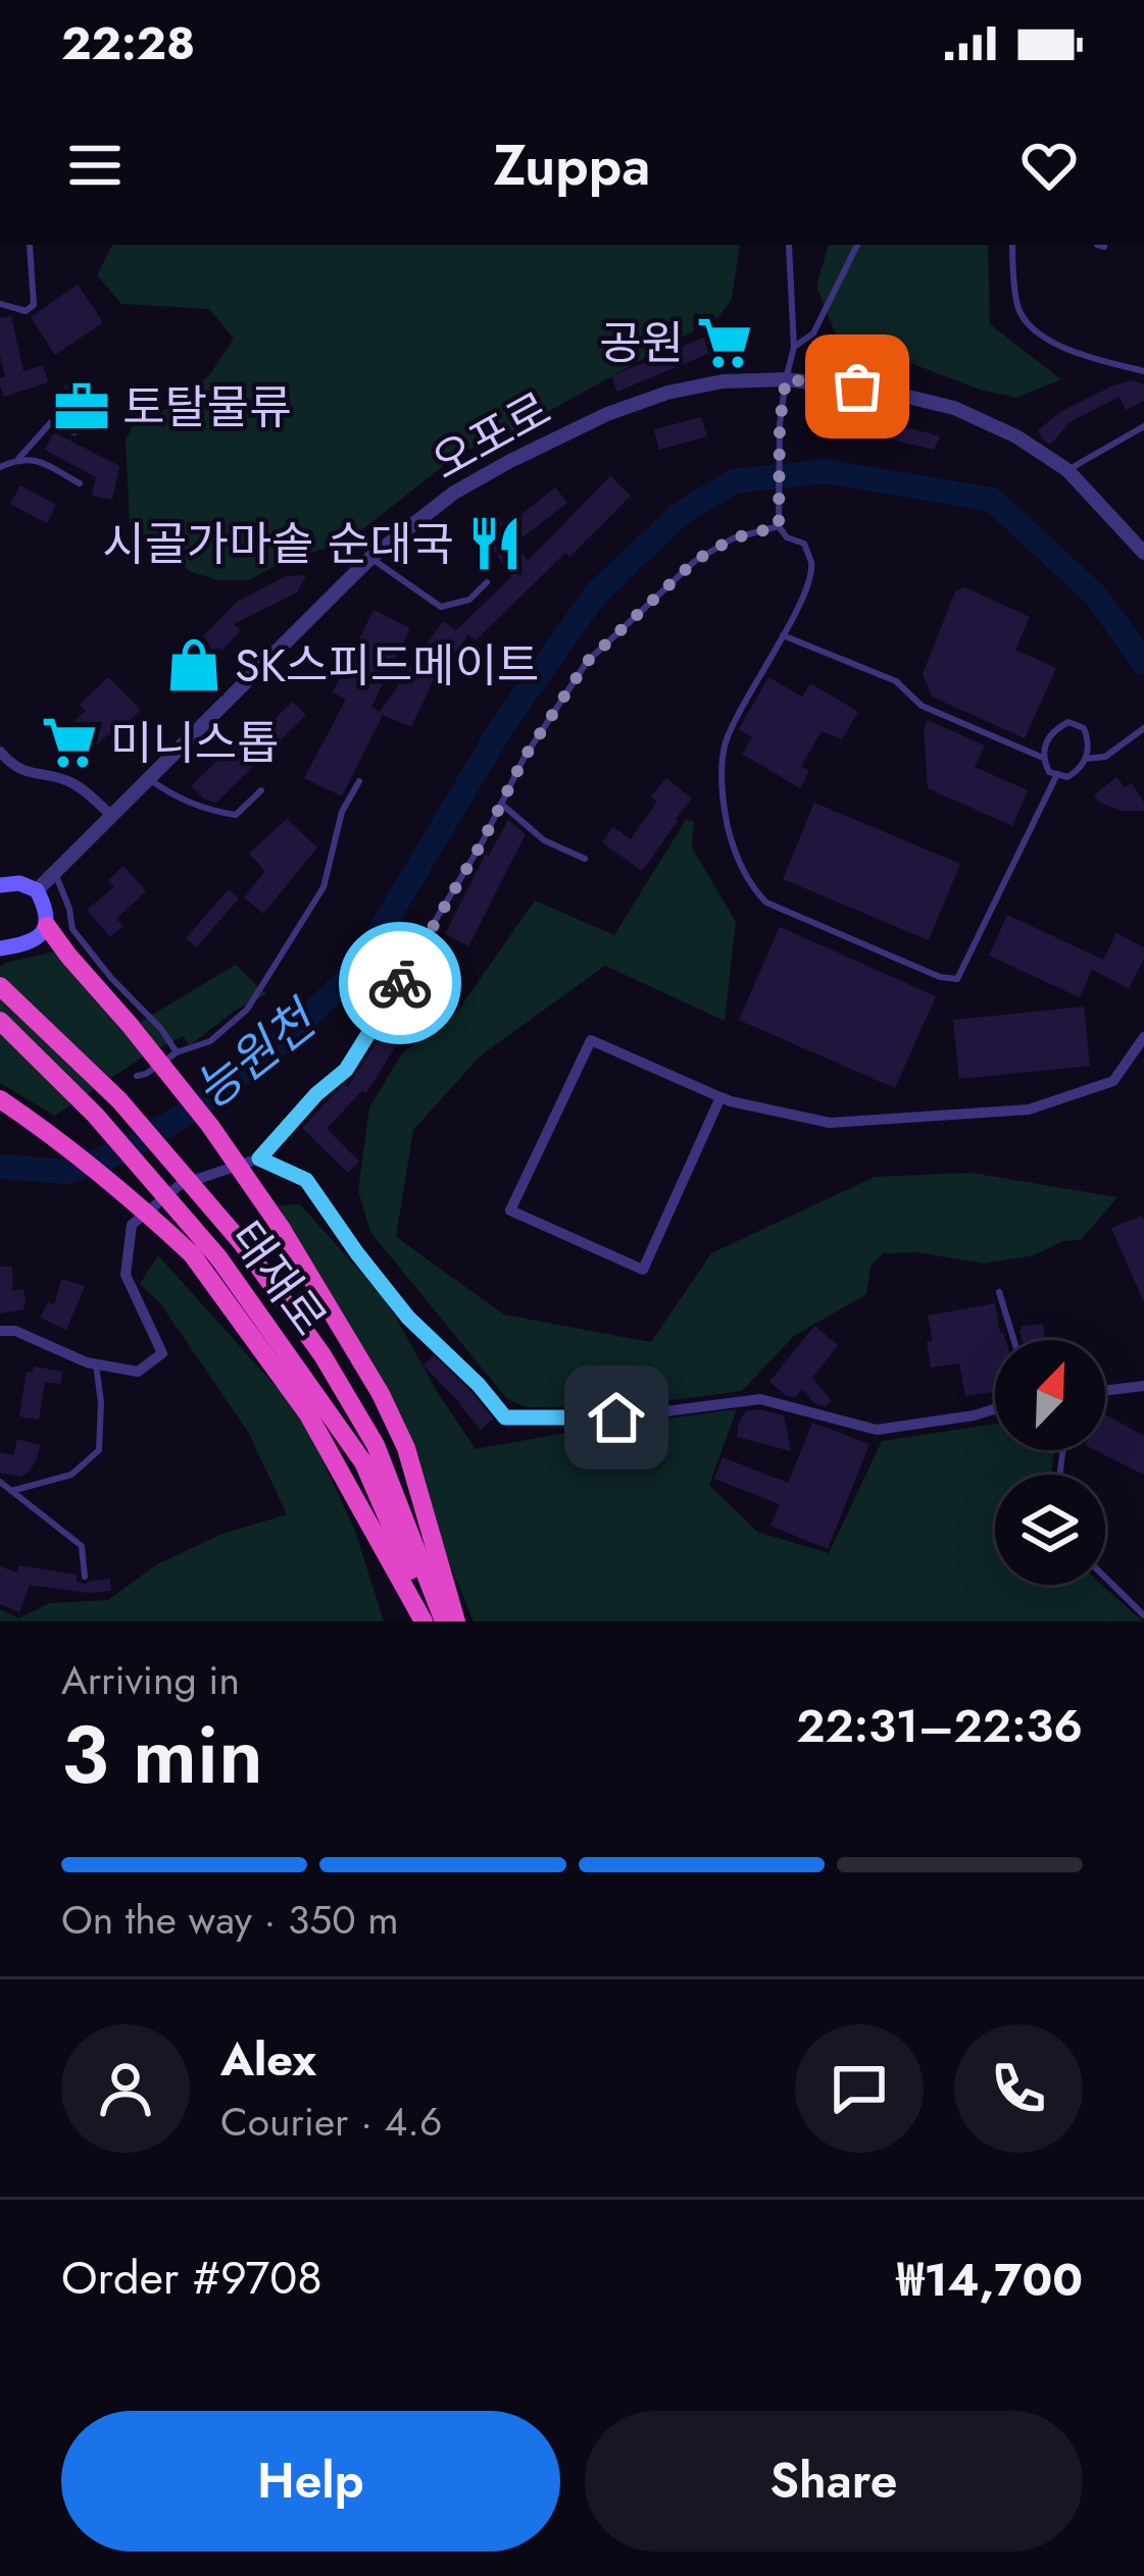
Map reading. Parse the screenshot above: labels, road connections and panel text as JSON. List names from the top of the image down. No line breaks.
{"streets":{"highway":["태재로"],"street":["오포로"]},"water":["능원천"],"places":{"supermarket":["공원","미니스톱"],"office":["토탈물류"],"restaurant":["시골가마솥 순대국"],"shop":["SK스피드메이트"]},"north":"top right","page":{"status":"22:28","header":"Zuppa","heading":["3 min","Arriving in","22:31–22:36"],"panel":["Alex","Courier · 4.6","Order #9708","₩14,700"],"bar":"On the way · 350 m","buttons":["Help","Share"]}}
